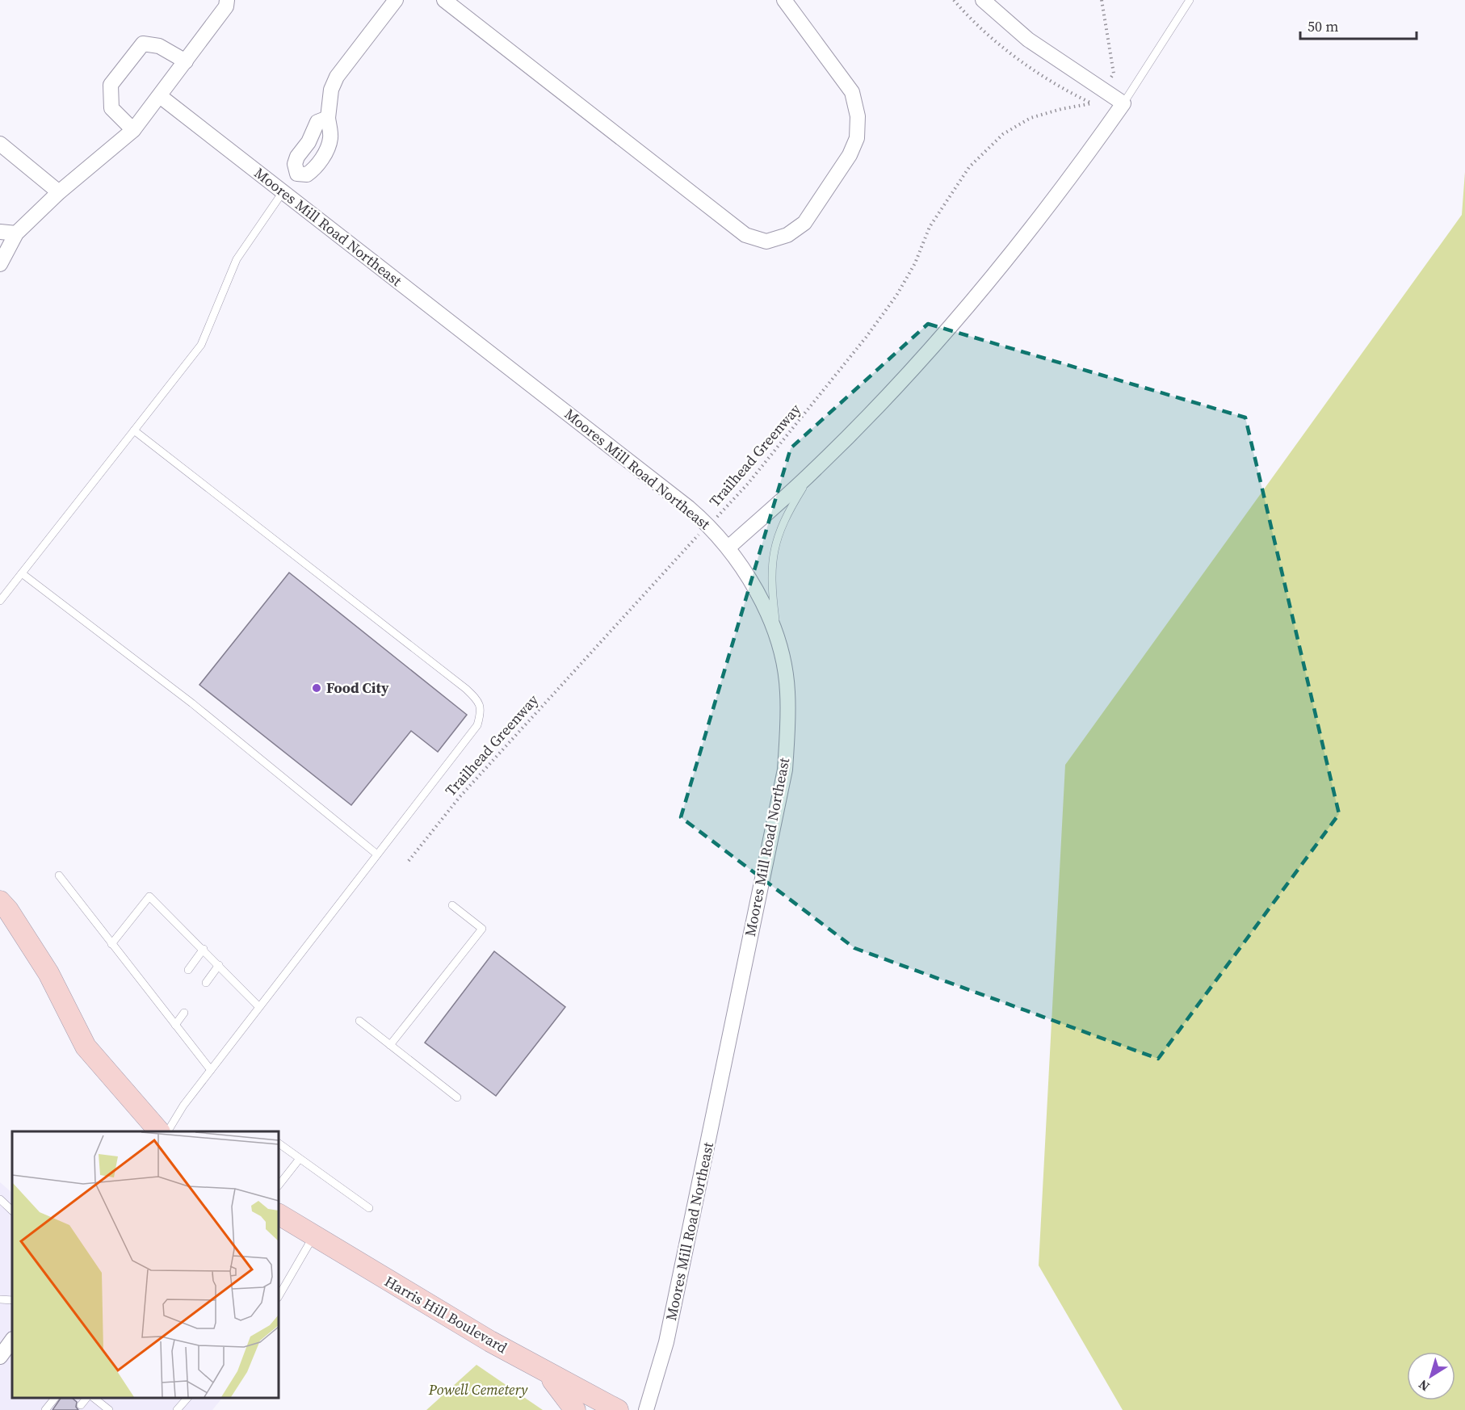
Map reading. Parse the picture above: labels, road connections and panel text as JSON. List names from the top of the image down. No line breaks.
{"streets":{"street":["Moores Mill Road Northeast","Harris Hill Boulevard"],"path":["Trailhead Greenway"]},"crossings":[["Moores Mill Road Northeast","Trailhead Greenway"]],"parks":["Powell Cemetery"],"places":["Food City"],"scale_bar":"50 m","north":"bottom left"}
